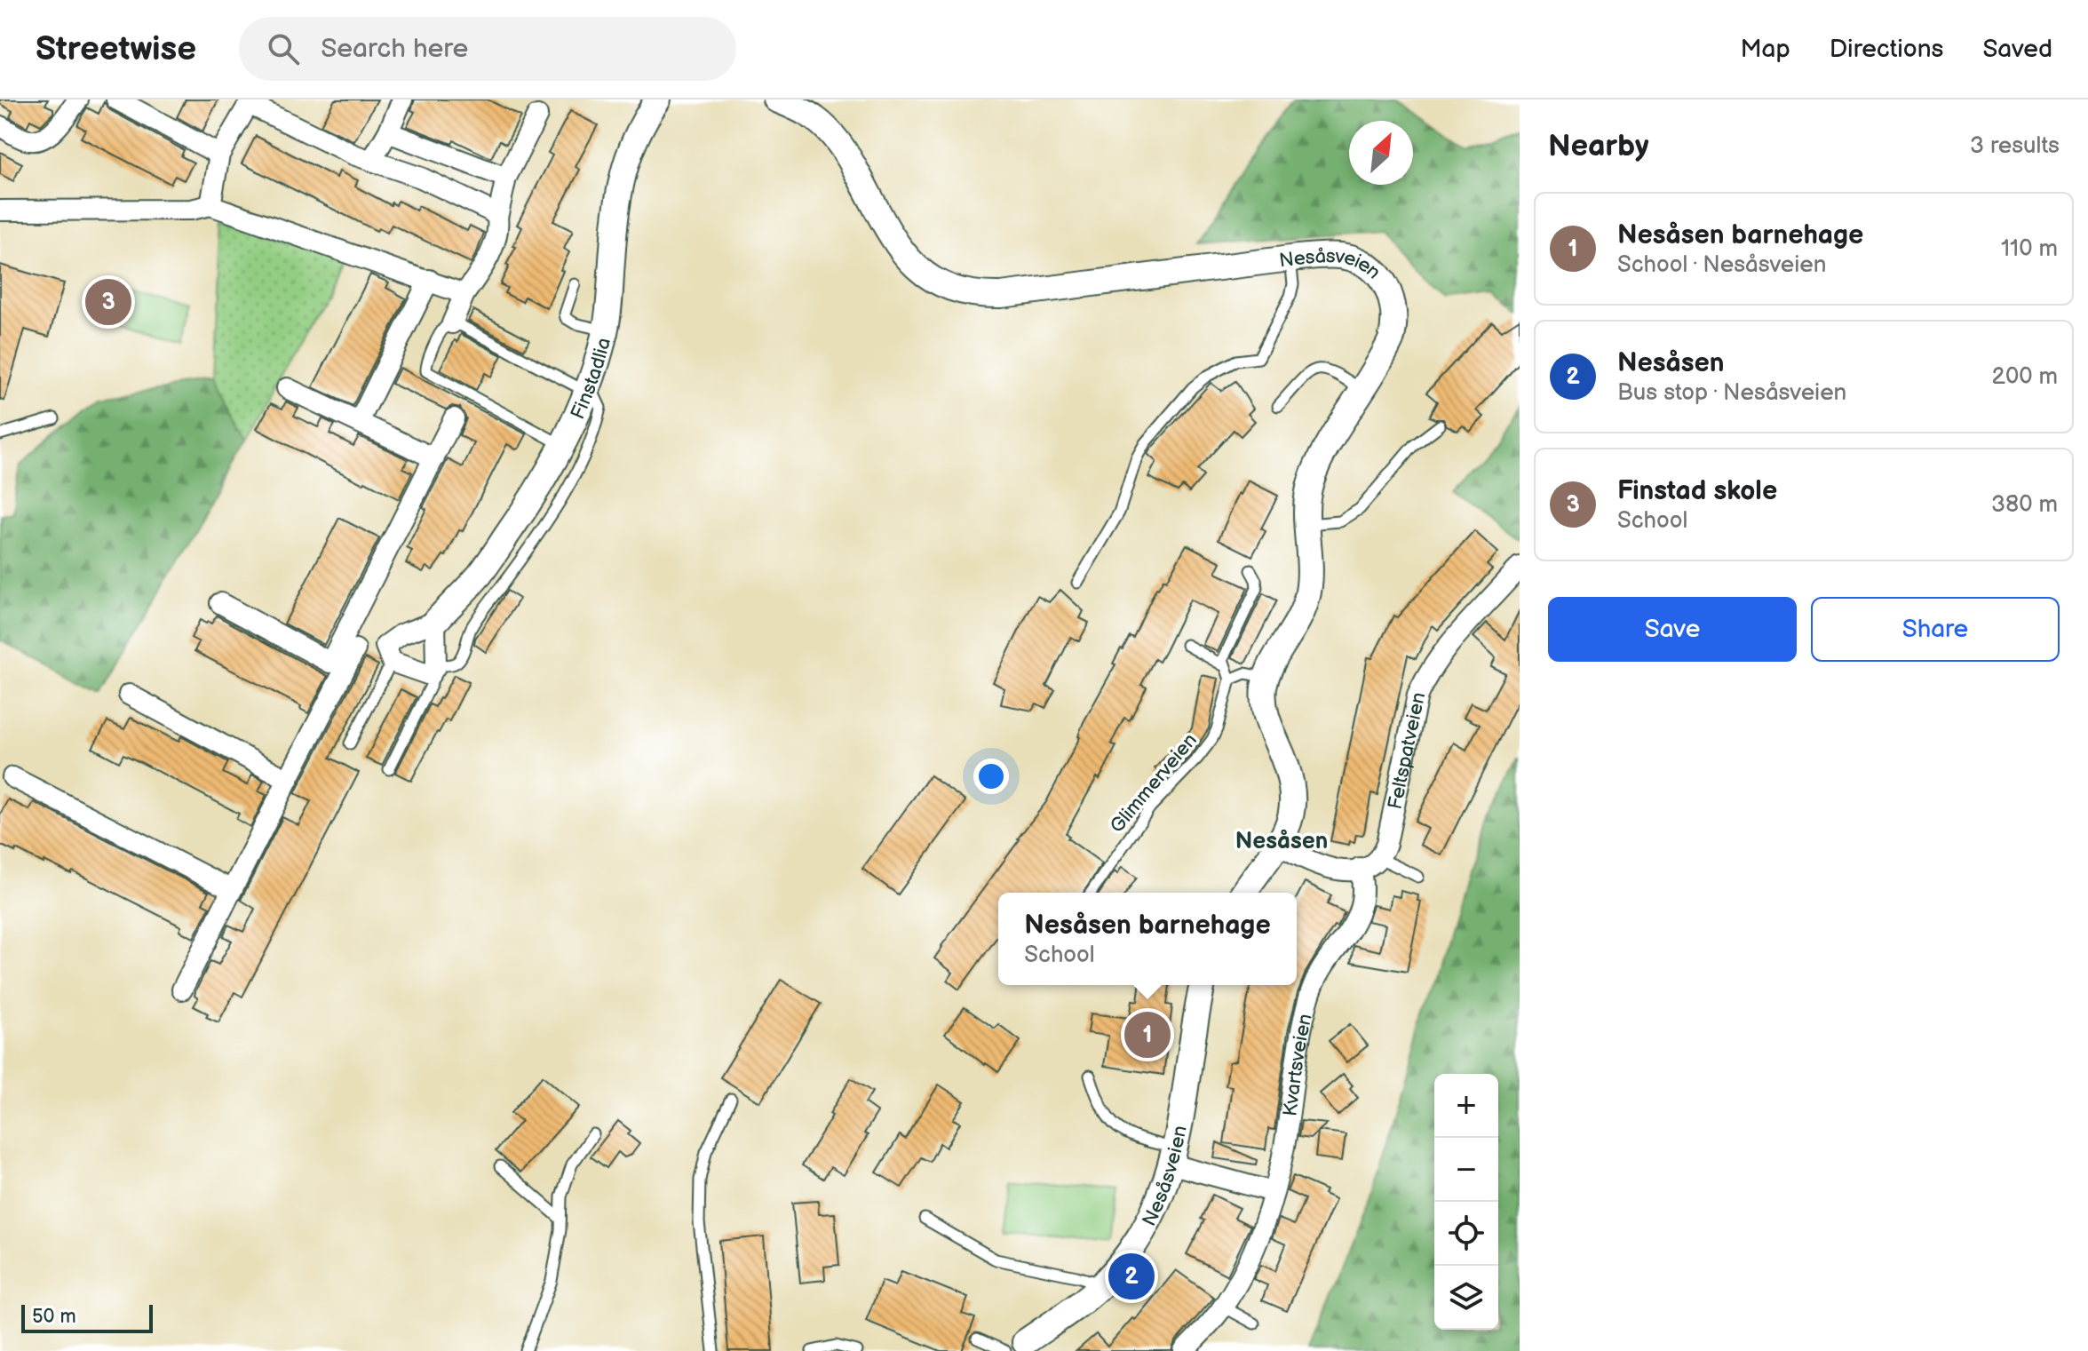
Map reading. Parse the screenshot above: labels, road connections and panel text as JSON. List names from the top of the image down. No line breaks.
{"streets":{"street":["Nesåsveien","Finstadlia","Feltspatveien","Kvartsveien"],"lane":["Glimmerveien"]},"districts":["Nesåsen"],"scale_bar":"50 m","north":"top right","page":{"header":"Streetwise","search":"Search here","nav":["Map","Directions","Saved"],"heading":["Nearby","3 results"],"list":[{"mark":"1","name":"Nesåsen barnehage","note":"School · Nesåsveien","value":"110 m"},{"mark":"2","name":"Nesåsen","note":"Bus stop · Nesåsveien","value":"200 m"},{"mark":"3","name":"Finstad skole","note":"School","value":"380 m"}],"pins":["3","1","2"],"buttons":["Save","Share"],"popup":["Nesåsen barnehage","School"],"map_buttons":["+","−"],"scale":"50 m"}}
